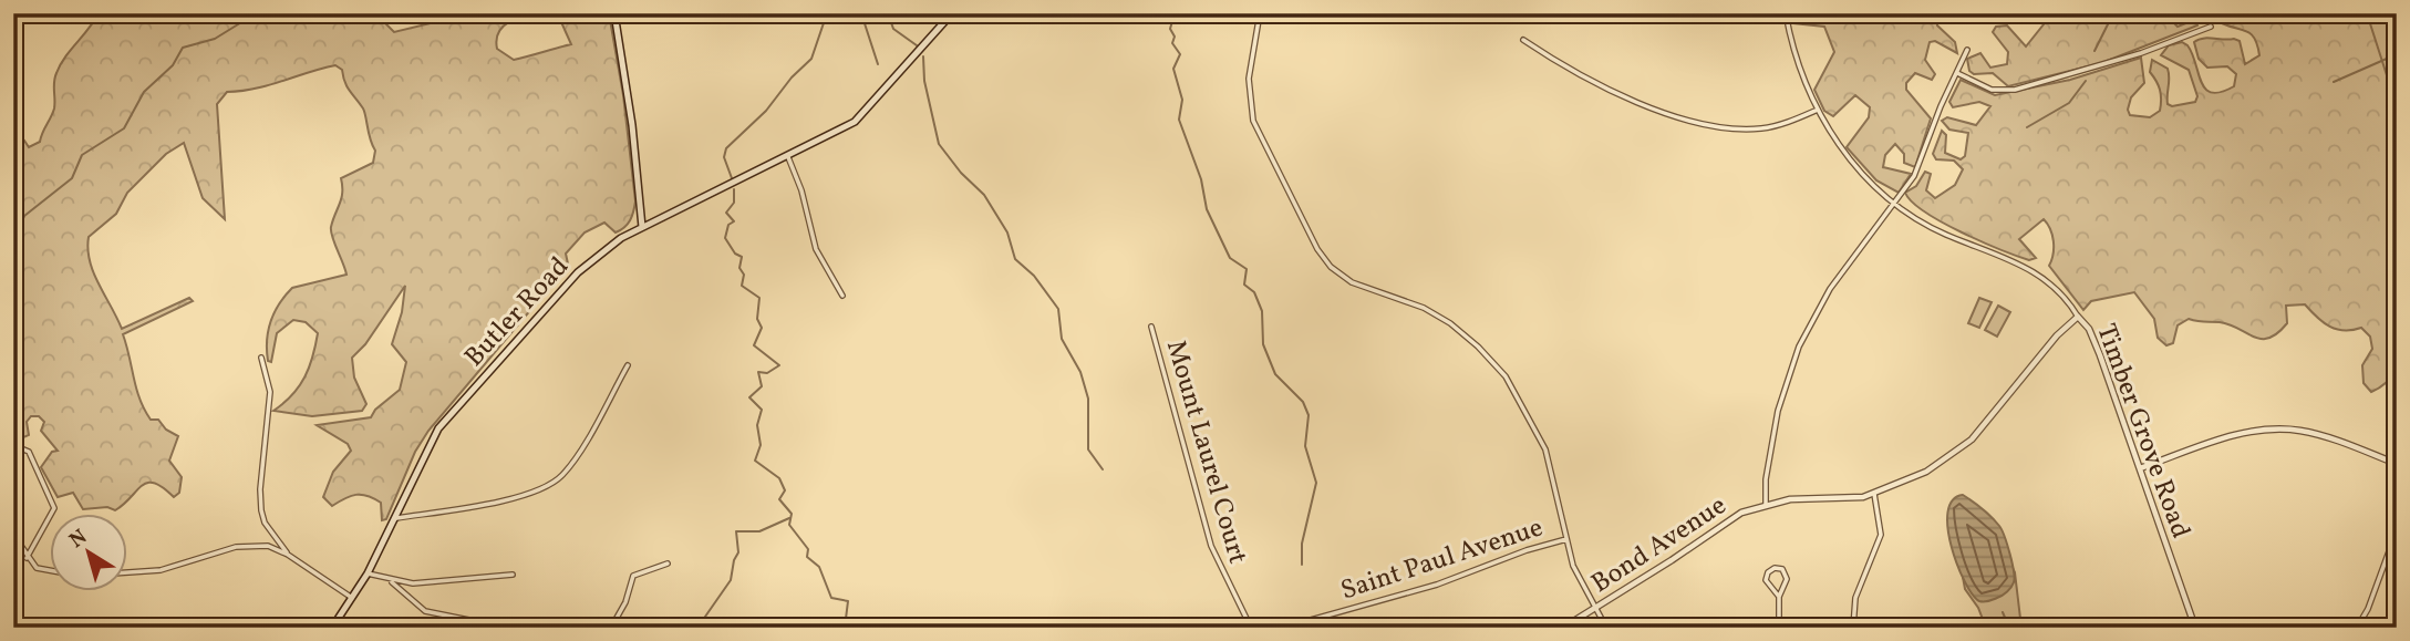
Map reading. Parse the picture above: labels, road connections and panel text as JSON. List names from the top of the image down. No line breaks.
{"streets":{"main road":["Butler Road"],"street":["Timber Grove Road","Mount Laurel Court","Bond Avenue","Saint Paul Avenue"]},"crossings":[["Timber Grove Road","Bond Avenue"]],"north":"top left"}
